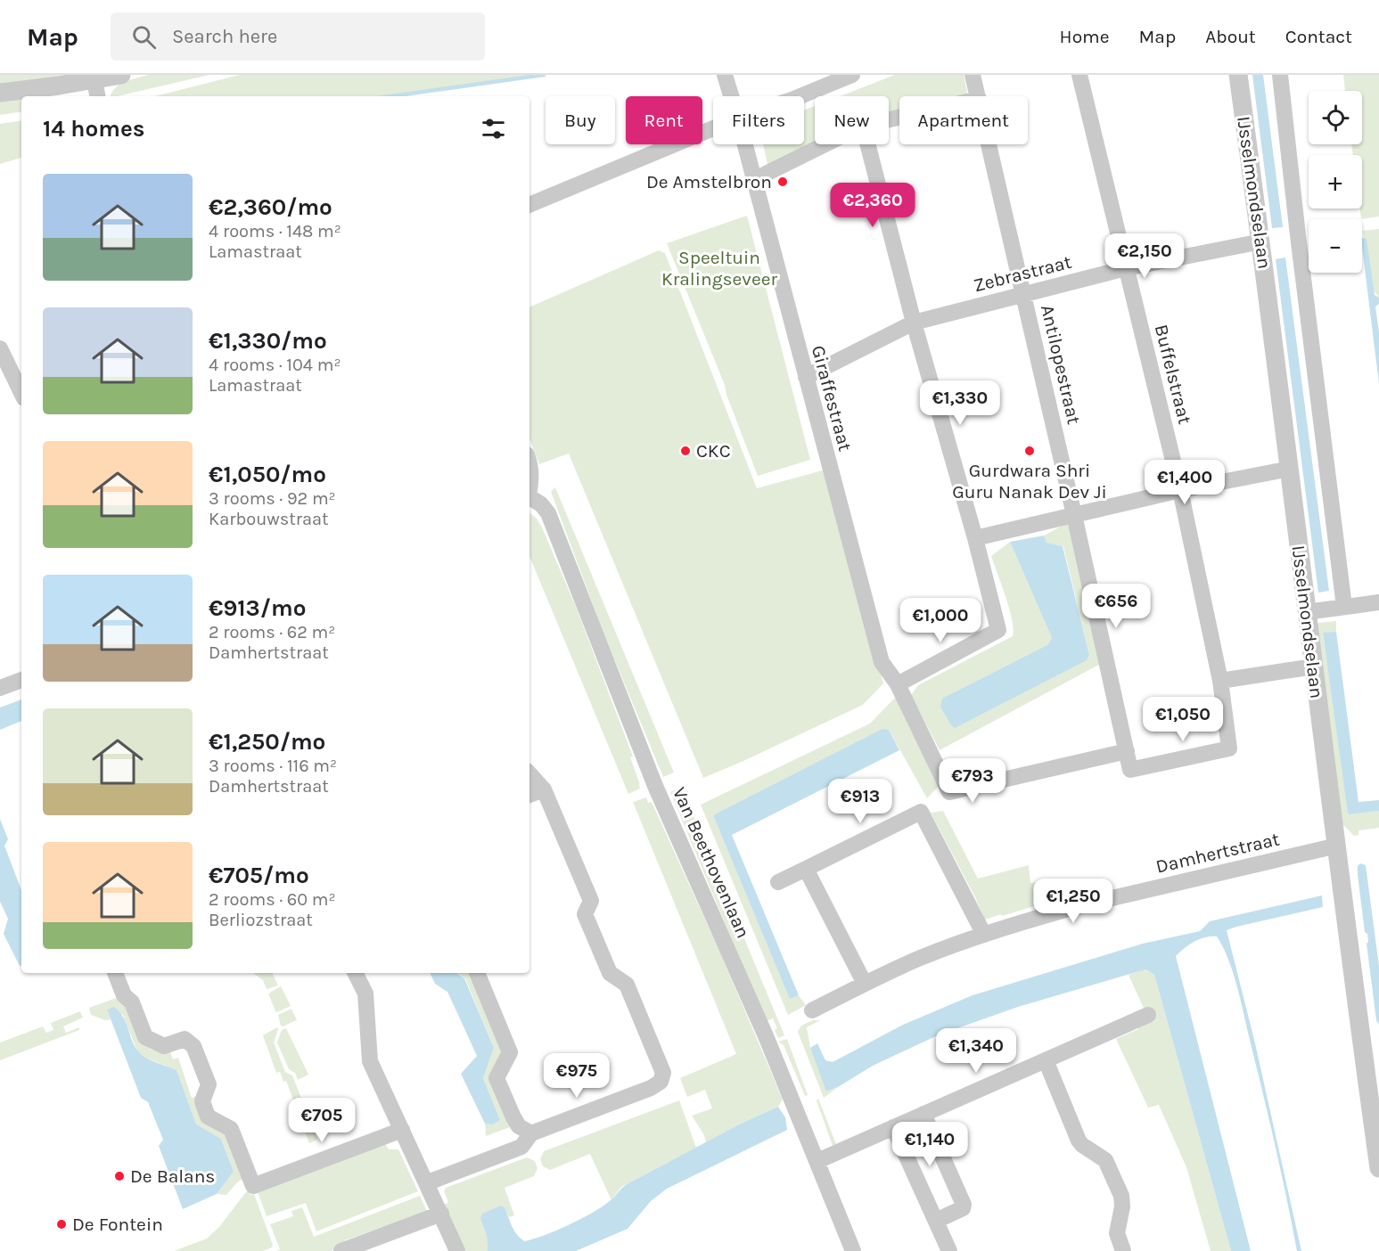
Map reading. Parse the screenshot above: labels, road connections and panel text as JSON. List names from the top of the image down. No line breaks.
{"streets":{"street":["IJsselmondselaan","Zebrastraat","Antilopestraat","Buffelstraat","Giraffestraat","Damhertstraat","Van Beethovenlaan"]},"crossings":[["IJsselmondselaan","Zebrastraat"],["IJsselmondselaan","Damhertstraat"],["Zebrastraat","Antilopestraat"],["Zebrastraat","Buffelstraat"],["Zebrastraat","Giraffestraat"],["Antilopestraat","Buffelstraat"],["Antilopestraat","Giraffestraat"],["Buffelstraat","Giraffestraat"]],"parks":["Speeltuin Kralingseveer"],"places":["De Amstelbron","CKC","Gurdwara Shri Guru Nanak Dev Ji","De Balans","De Fontein"],"page":{"header":"Map","search":"Search here","nav":["Home","Map","About","Contact"],"map_buttons":["+","−"],"chip":["Buy","Rent","Filters","New","Apartment"],"heading":"14 homes","list":[{"name":"€2,360/mo","note":"4 rooms · 148 m² · Lamastraat"},{"name":"€1,330/mo","note":"4 rooms · 104 m² · Lamastraat"},{"name":"€1,050/mo","note":"3 rooms · 92 m² · Karbouwstraat"},{"name":"€913/mo","note":"2 rooms · 62 m² · Damhertstraat"},{"name":"€1,250/mo","note":"3 rooms · 116 m² · Damhertstraat"},{"name":"€705/mo","note":"2 rooms · 60 m² · Berliozstraat"}],"price":["€2,360","€2,150","€1,330","€1,400","€656","€1,000","€1,050","€793","€913","€1,250","€1,340","€975","€705","€1,140"]}}
